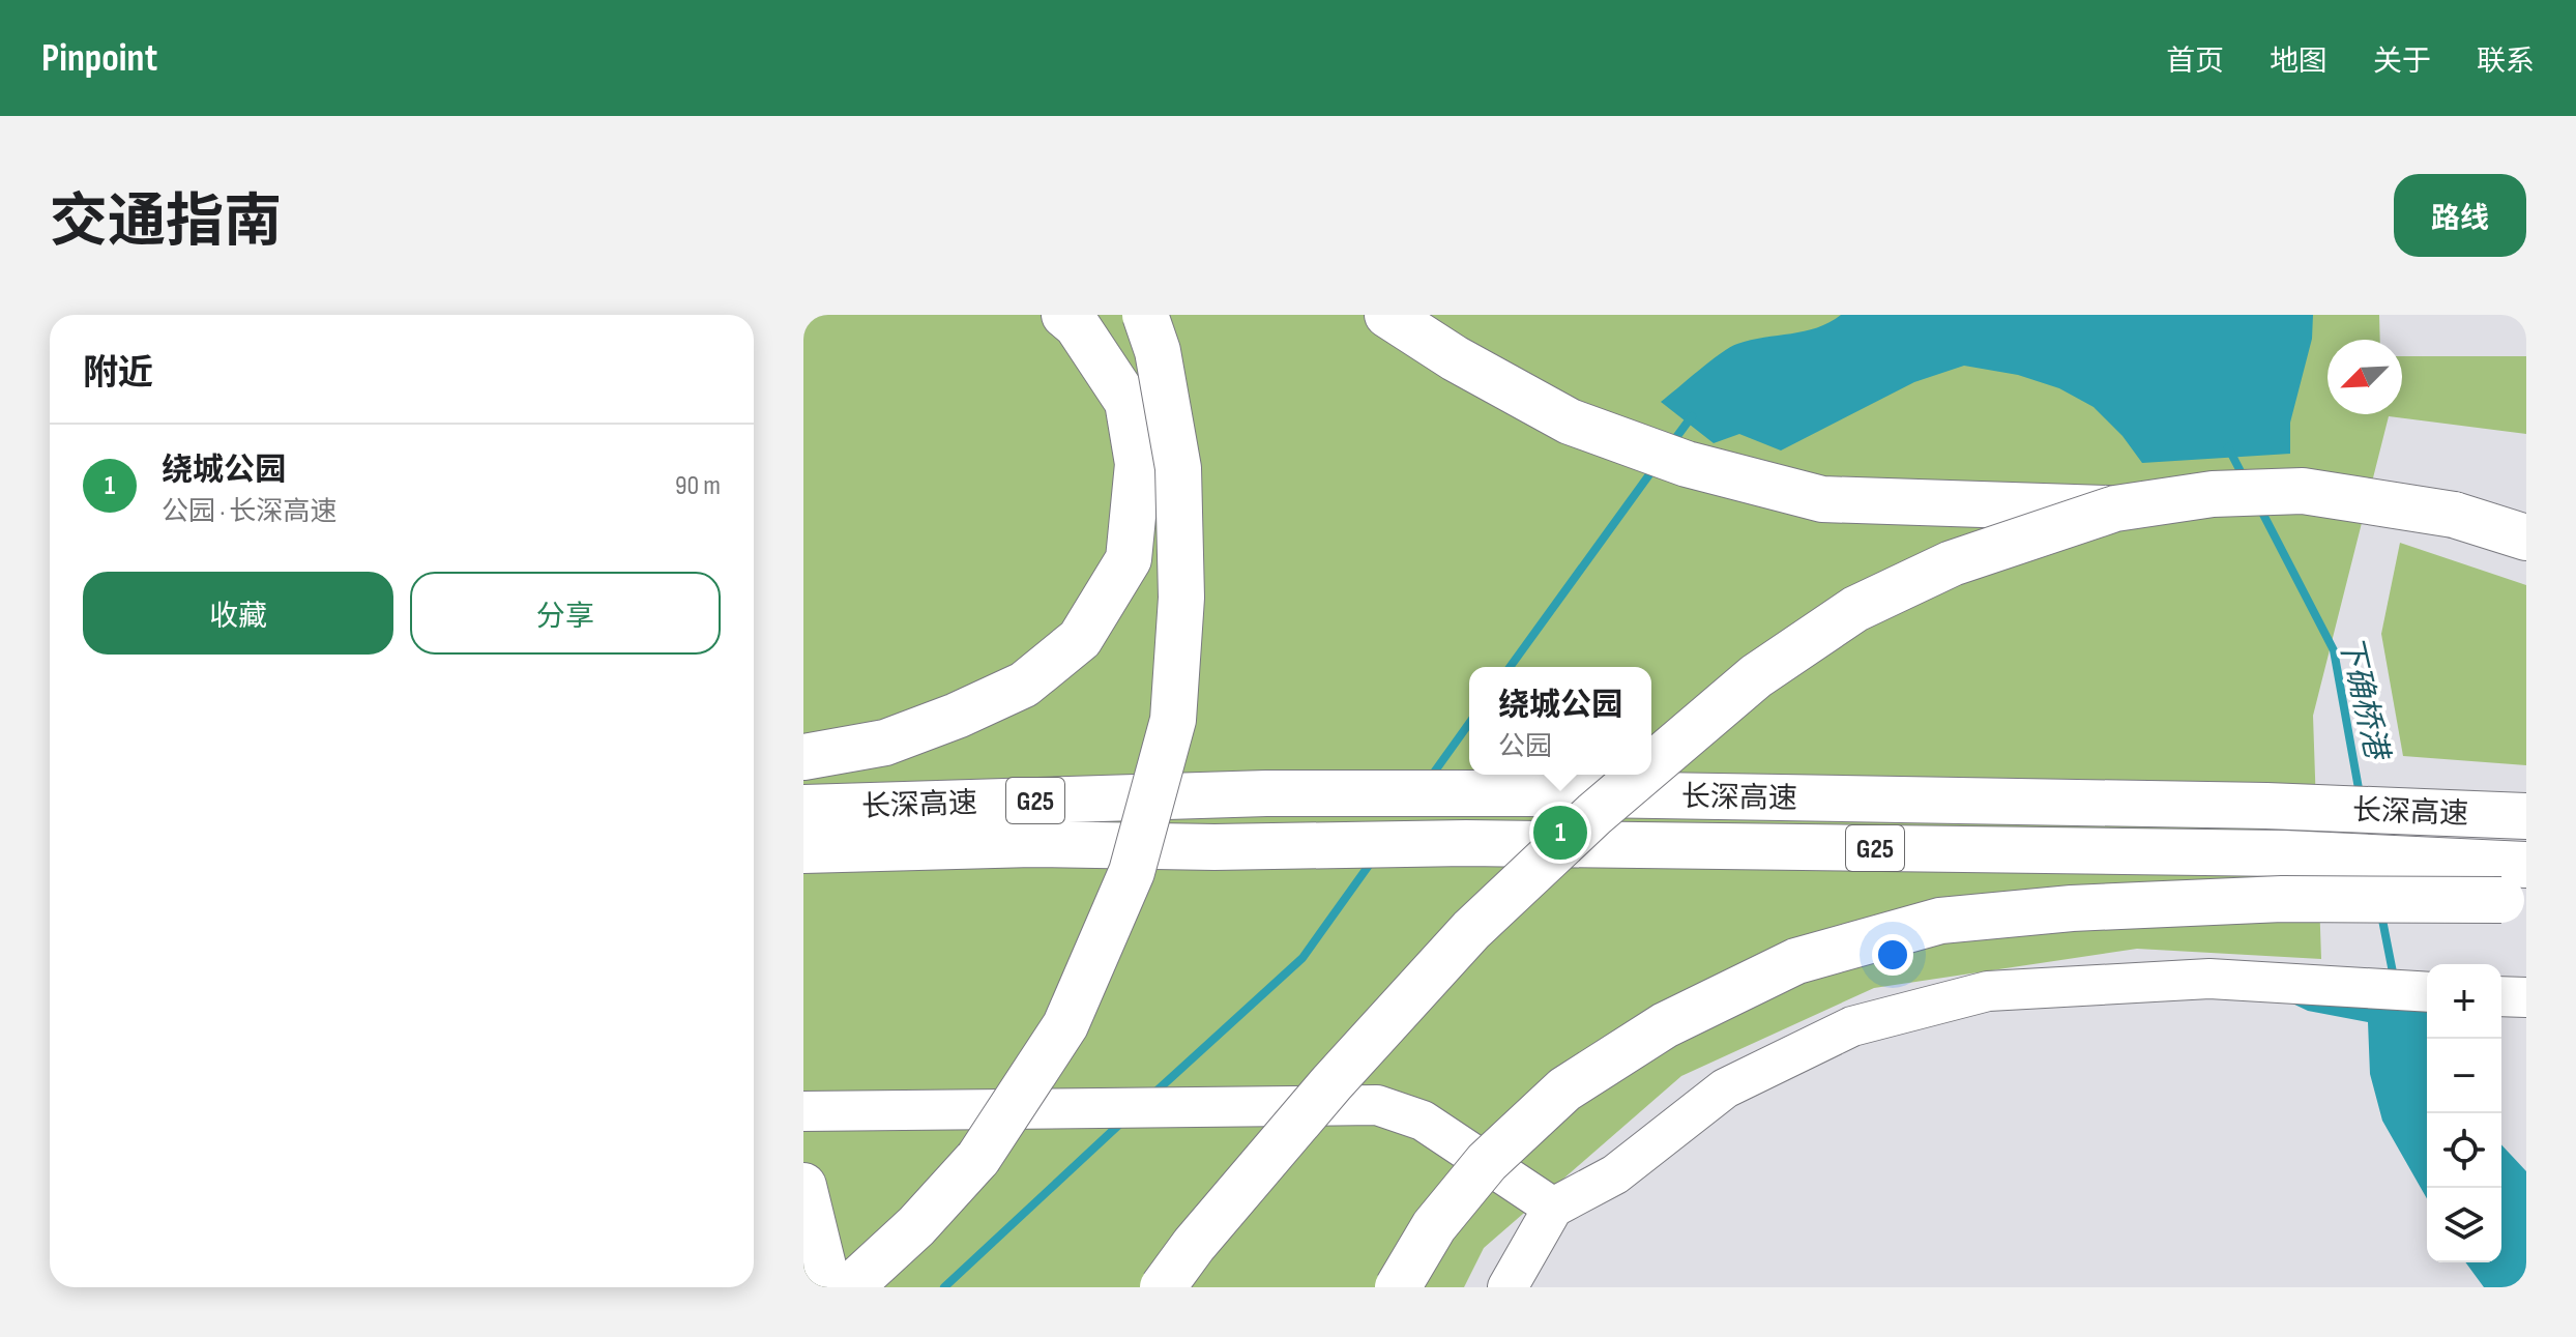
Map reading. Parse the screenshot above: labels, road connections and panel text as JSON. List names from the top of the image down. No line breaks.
{"streets":{"highway":["长深高速","G25"]},"water":["下确桥港"],"north":"bottom left","page":{"header":"Pinpoint","nav":["首页","地图","关于","联系"],"title":"交通指南","buttons":["路线",["收藏","分享"]],"heading":"附近","list":[{"mark":"1","name":"绕城公园","note":"公园 · 长深高速","value":"90 m"}],"popup":["绕城公园","公园"],"pins":"1","map_buttons":["+","−"]}}
